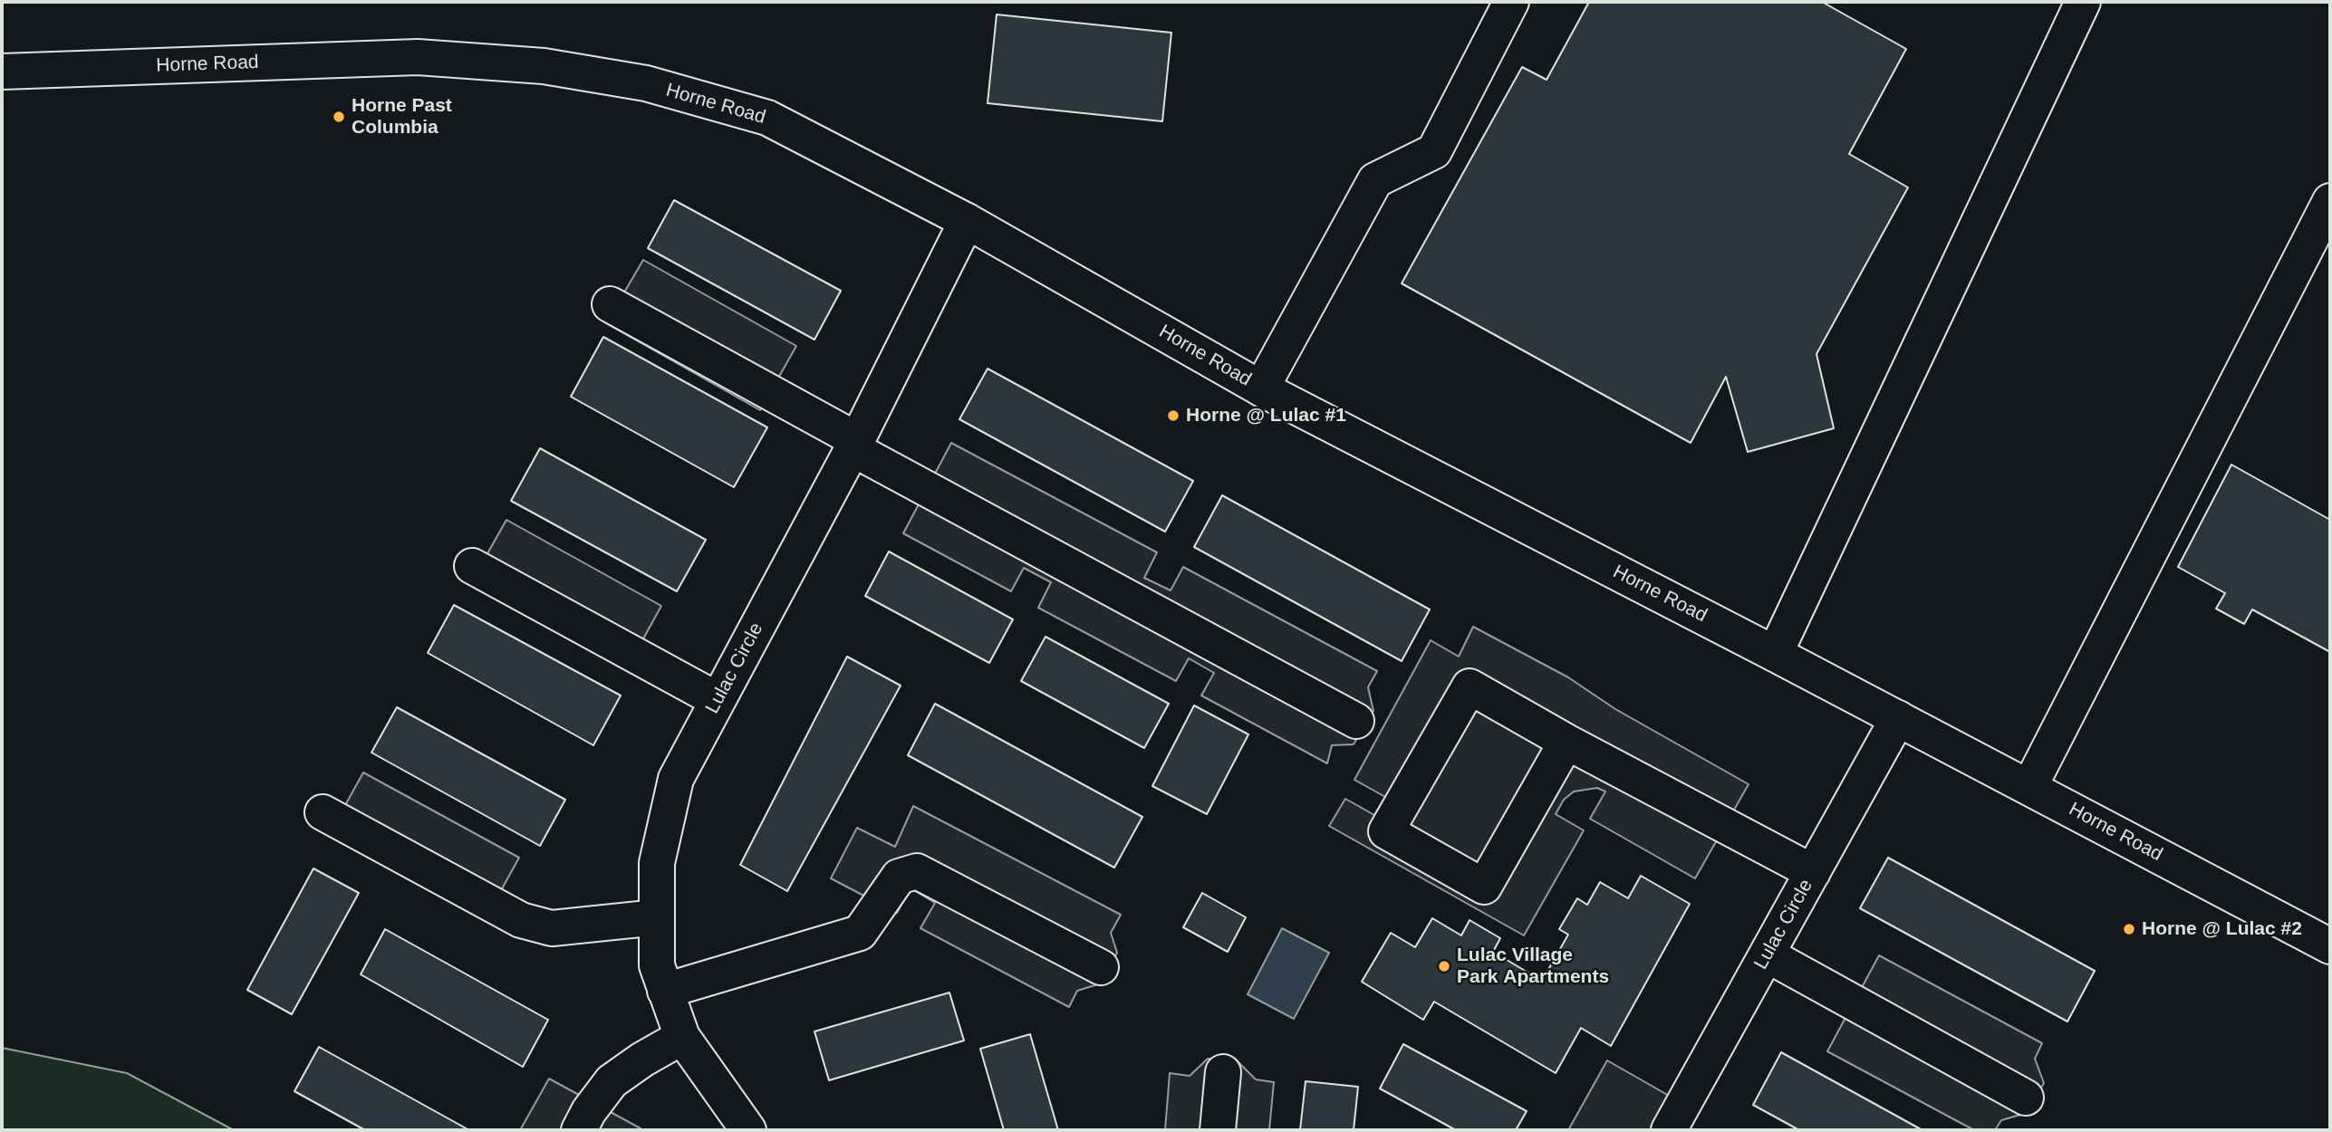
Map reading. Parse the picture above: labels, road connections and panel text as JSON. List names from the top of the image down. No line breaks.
{"streets":{"main road":["Horne Road","Lulac Circle"]},"crossings":[["Horne Road","Lulac Circle"]],"places":["Horne Past Columbia","Horne @ Lulac #1","Horne @ Lulac #2","Lulac Village Park Apartments"]}
